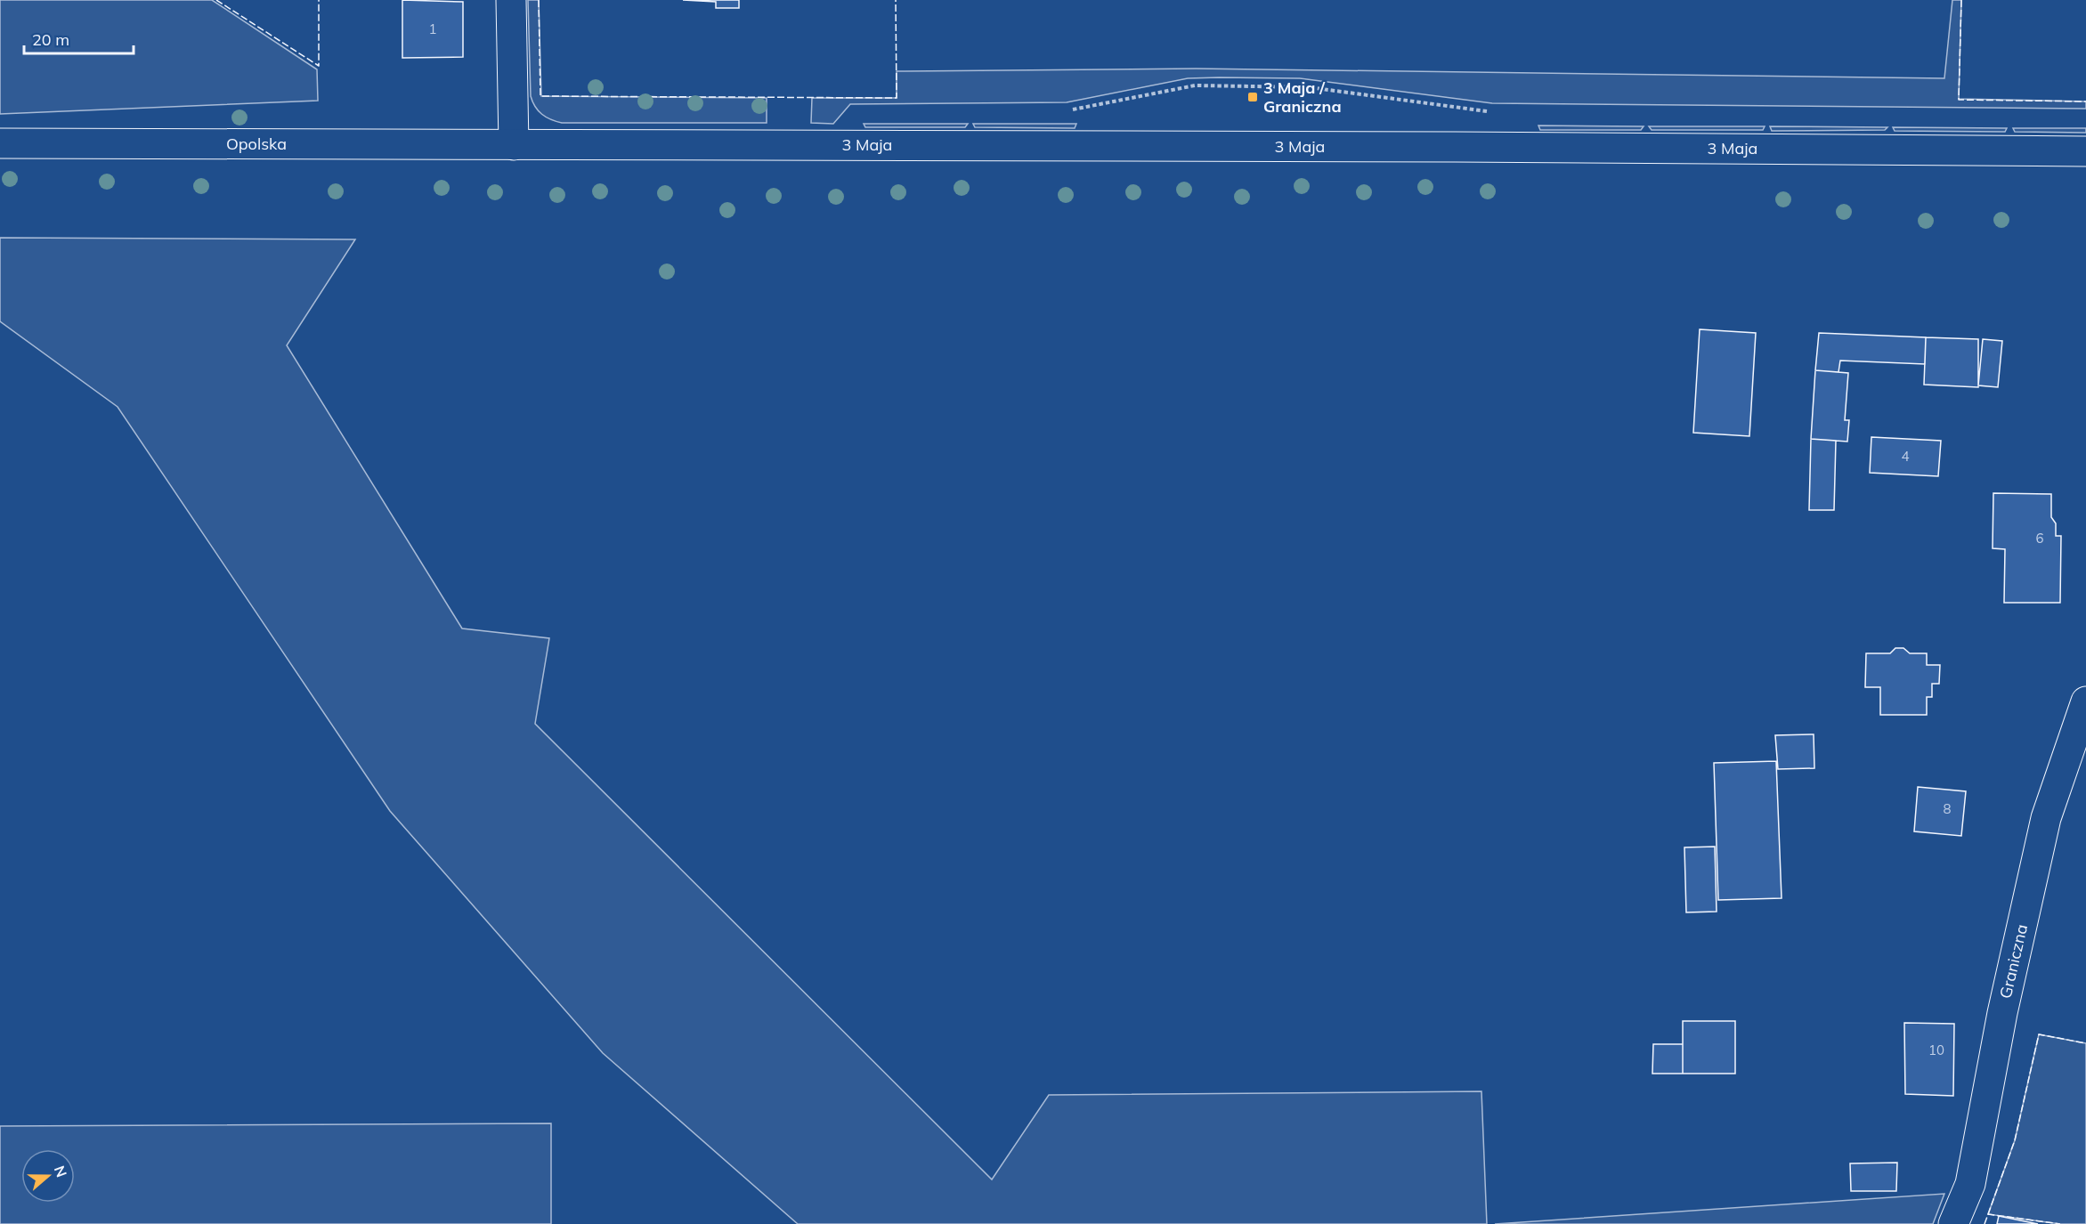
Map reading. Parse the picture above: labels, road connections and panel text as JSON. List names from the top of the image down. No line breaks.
{"streets":{"main road":["Opolska","3 Maja","Graniczna"]},"crossings":[["Opolska","3 Maja"]],"places":{"transit":["3 Maja / Graniczna"]},"house_numbers":["1","4","6","8","10"],"scale_bar":"20 m","north":"right"}
